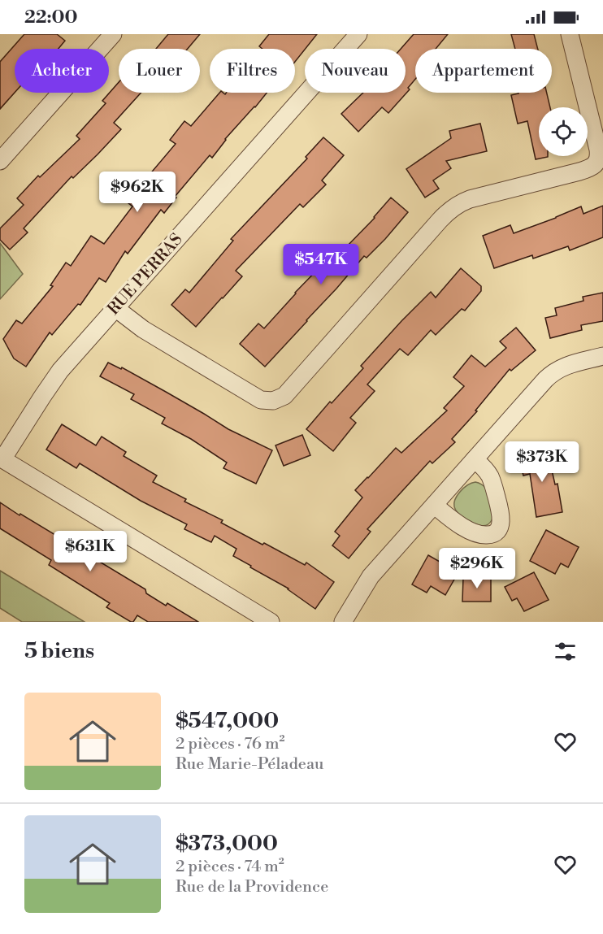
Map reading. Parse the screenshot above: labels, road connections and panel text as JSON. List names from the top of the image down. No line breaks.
{"streets":{"street":["RUE PERRAS"]},"page":{"status":"22:00","chip":["Acheter","Louer","Filtres","Nouveau","Appartement"],"price":["$962K","$547K","$373K","$631K","$296K"],"heading":"5 biens","list":[{"name":"$547,000","note":"2 pièces · 76 m² · Rue Marie-Péladeau"},{"name":"$373,000","note":"2 pièces · 74 m² · Rue de la Providence"}]}}
